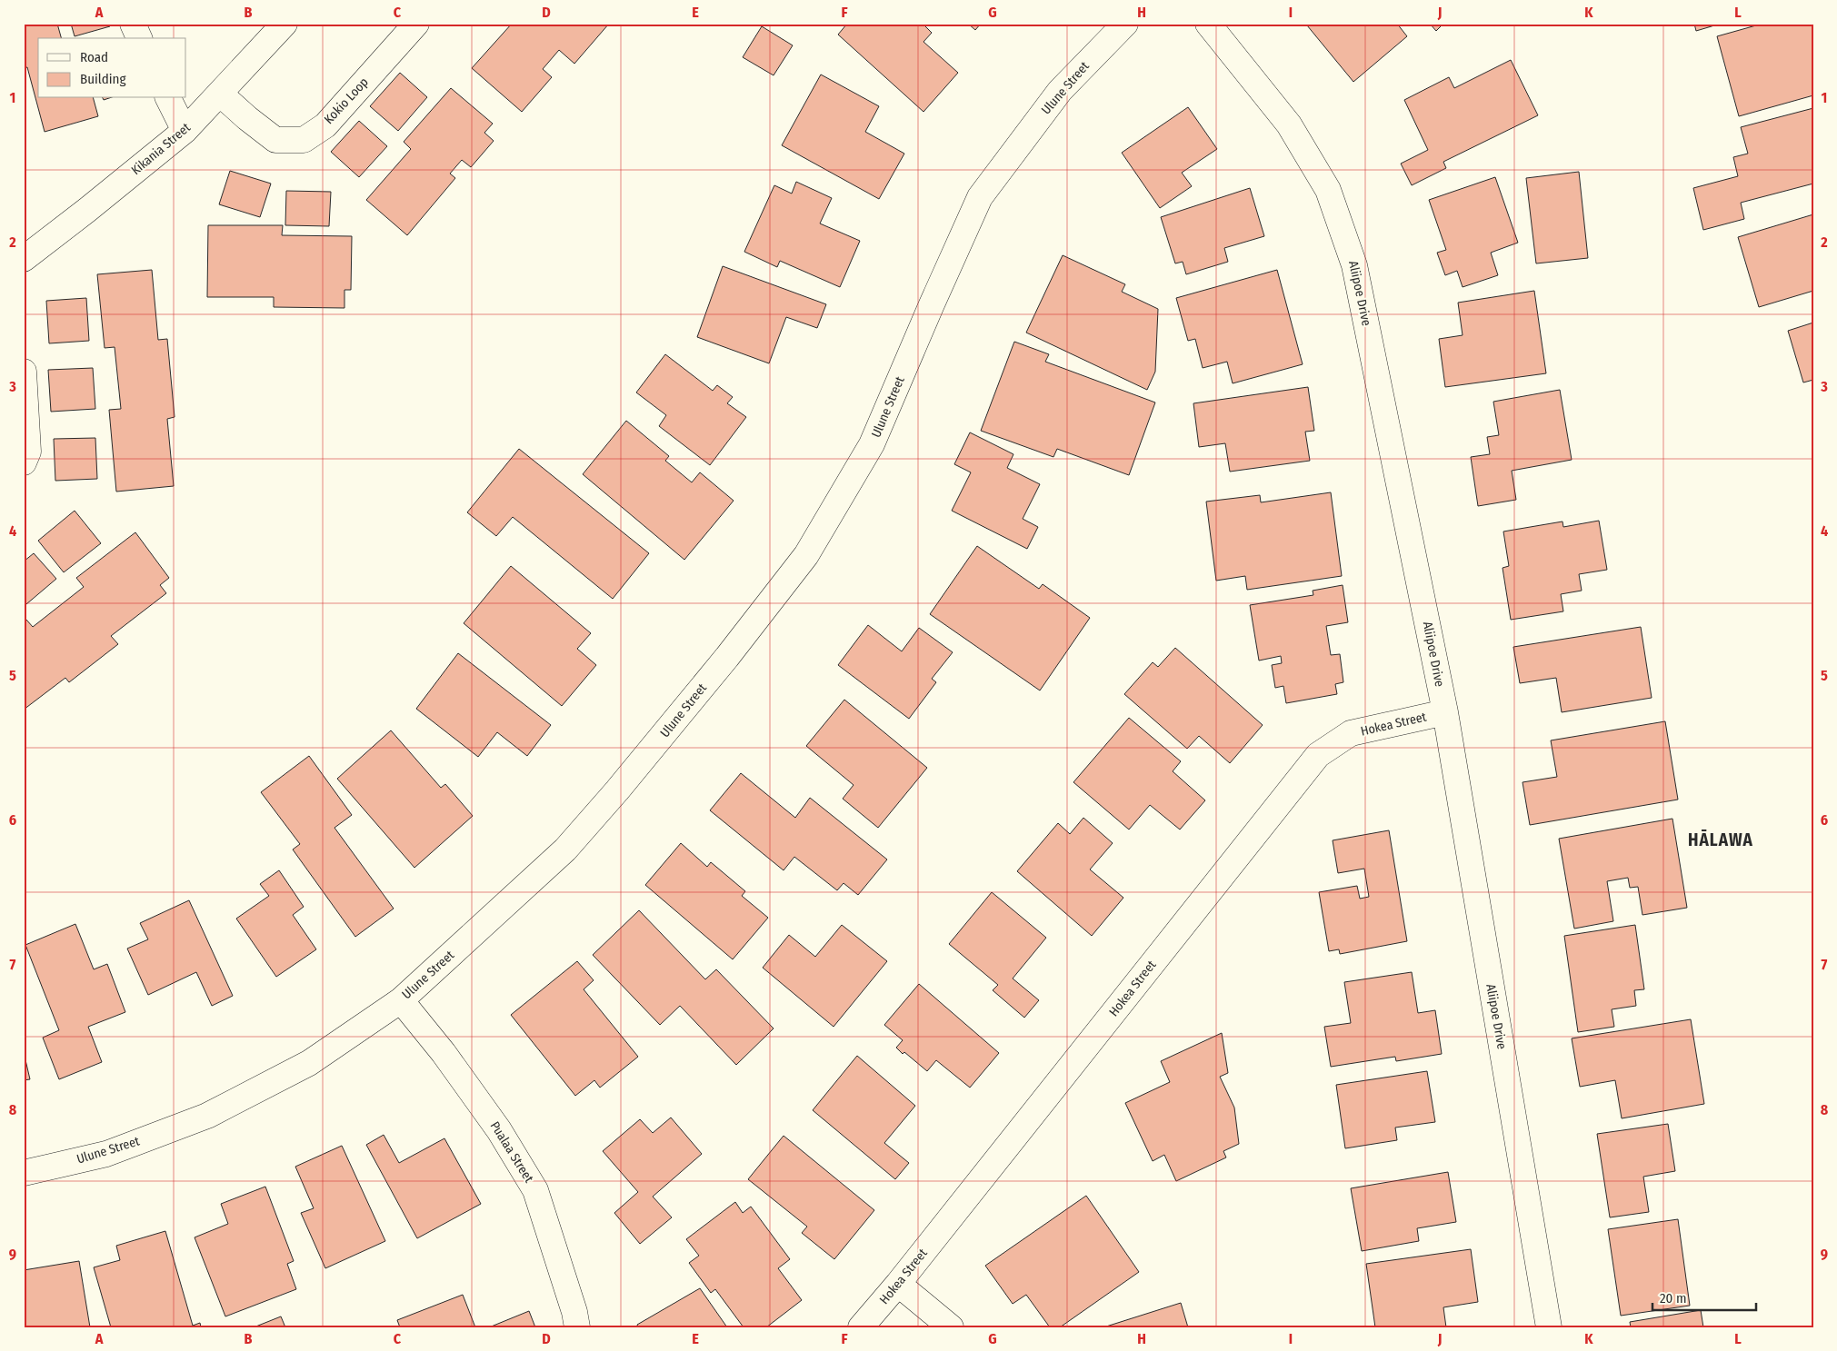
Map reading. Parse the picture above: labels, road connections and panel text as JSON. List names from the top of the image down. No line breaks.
{"streets":{"street":["Ulune Street","Kokio Loop","Kikania Street","Aliipoe Drive","Hokea Street","Pualaa Street"]},"crossings":[["Ulune Street","Pualaa Street"],["Kokio Loop","Kikania Street"],["Aliipoe Drive","Hokea Street"]],"districts":["HĀLAWA"],"legend":["Road","Building"],"scale_bar":"20 m","grid":{"columns":["A","B","C","D","E","F","G","H","I","J","K","L"],"rows":["1","2","3","4","5","6","7","8","9"]}}
